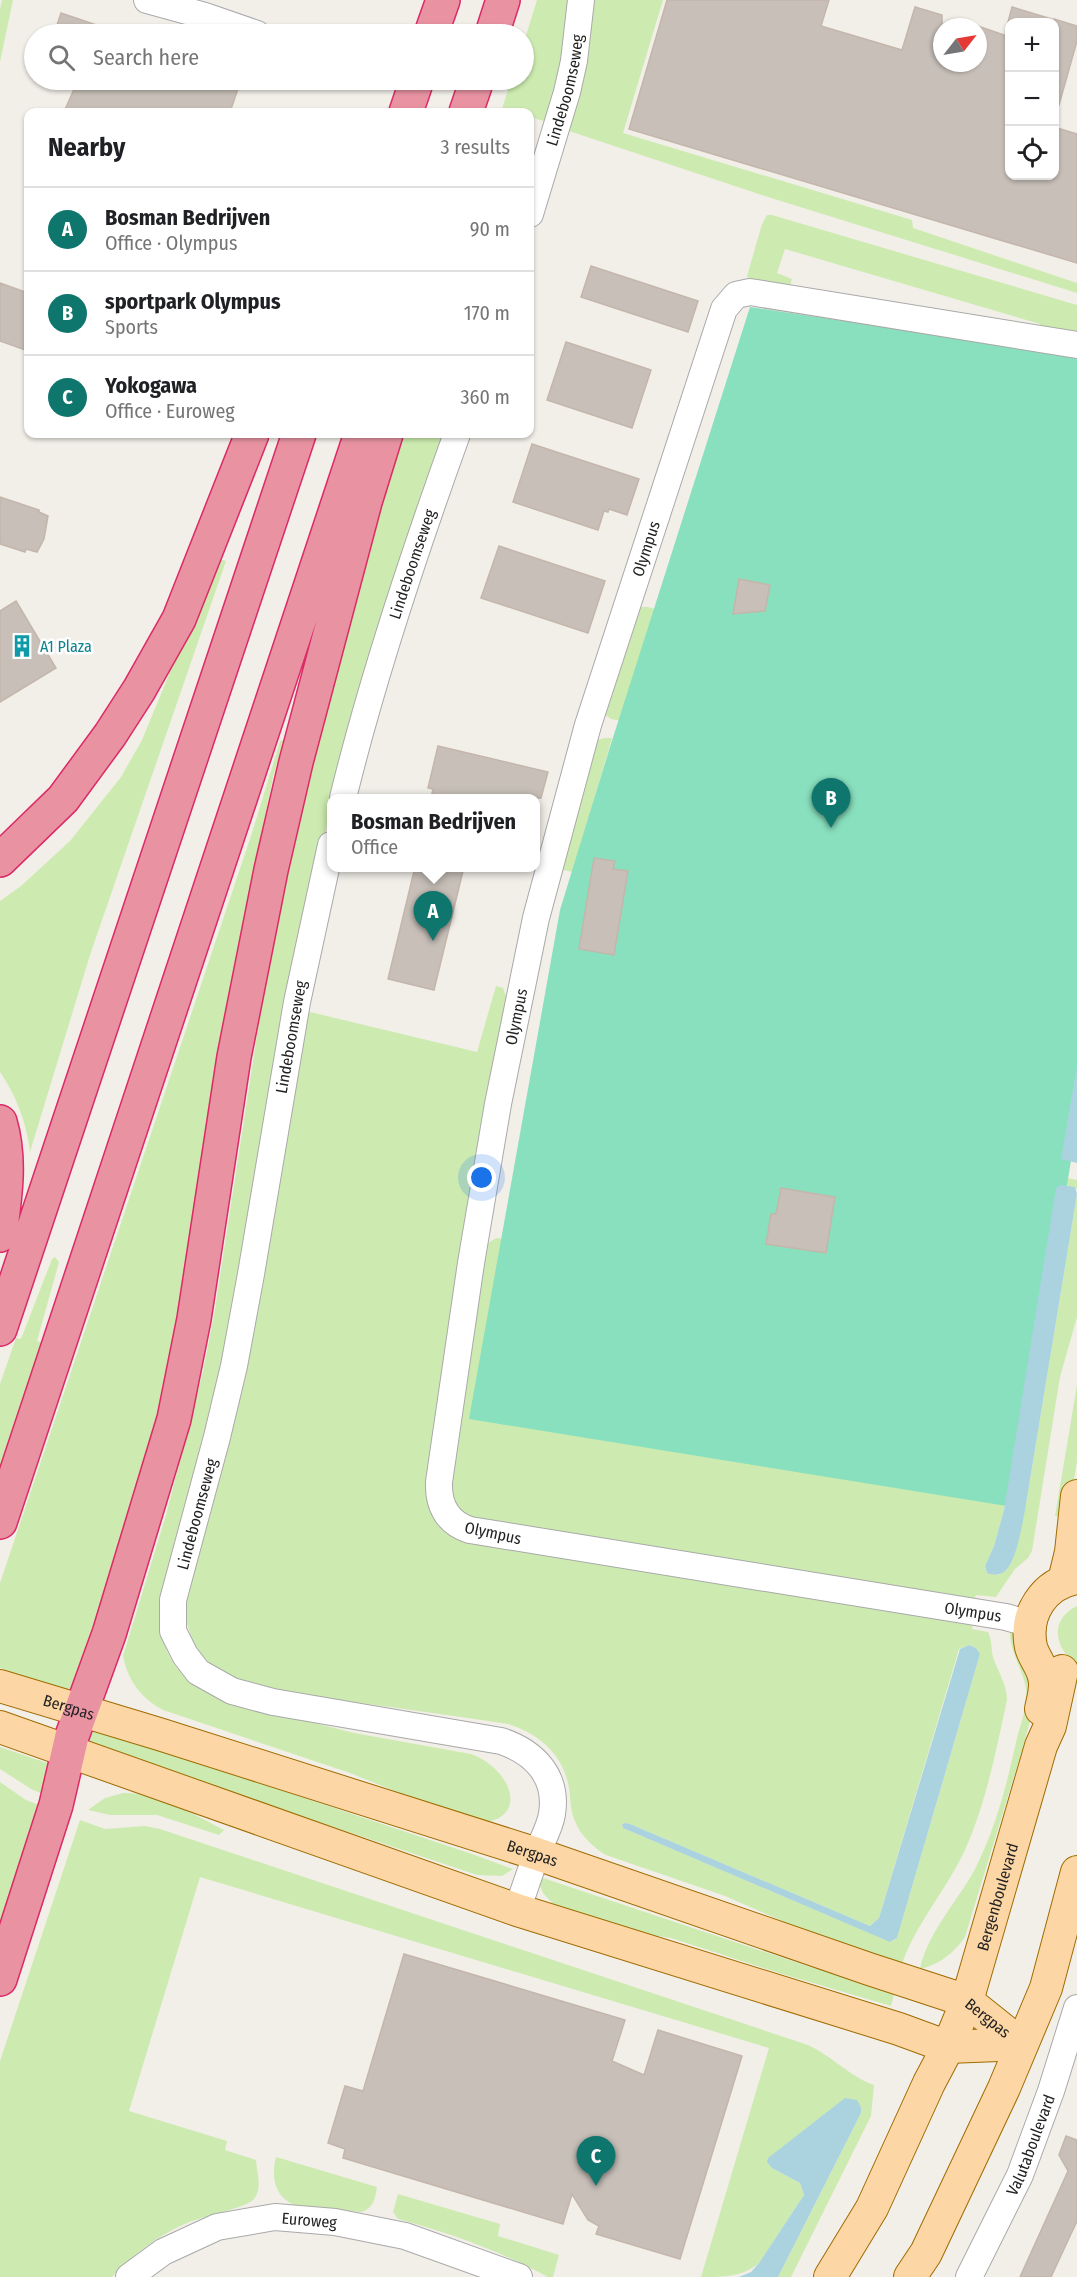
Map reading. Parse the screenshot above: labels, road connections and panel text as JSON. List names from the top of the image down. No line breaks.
{"streets":{"main road":["Bergpas","Bergenboulevard"],"street":["Lindeboomseweg","Olympus","Valutaboulevard","Euroweg"]},"crossings":[["Lindeboomseweg","Bergpas"],["Bergpas","Bergenboulevard"]],"places":{"building":["A1 Plaza"]},"north":"top right","page":{"map_buttons":["+","−"],"search":"Search here","heading":["Nearby","3 results"],"list":[{"mark":"A","name":"Bosman Bedrijven","note":"Office · Olympus","value":"90 m"},{"mark":"B","name":"sportpark Olympus","note":"Sports","value":"170 m"},{"mark":"C","name":"Yokogawa","note":"Office · Euroweg","value":"360 m"}],"pins":["B","A","C"],"popup":["Bosman Bedrijven","Office"]}}
